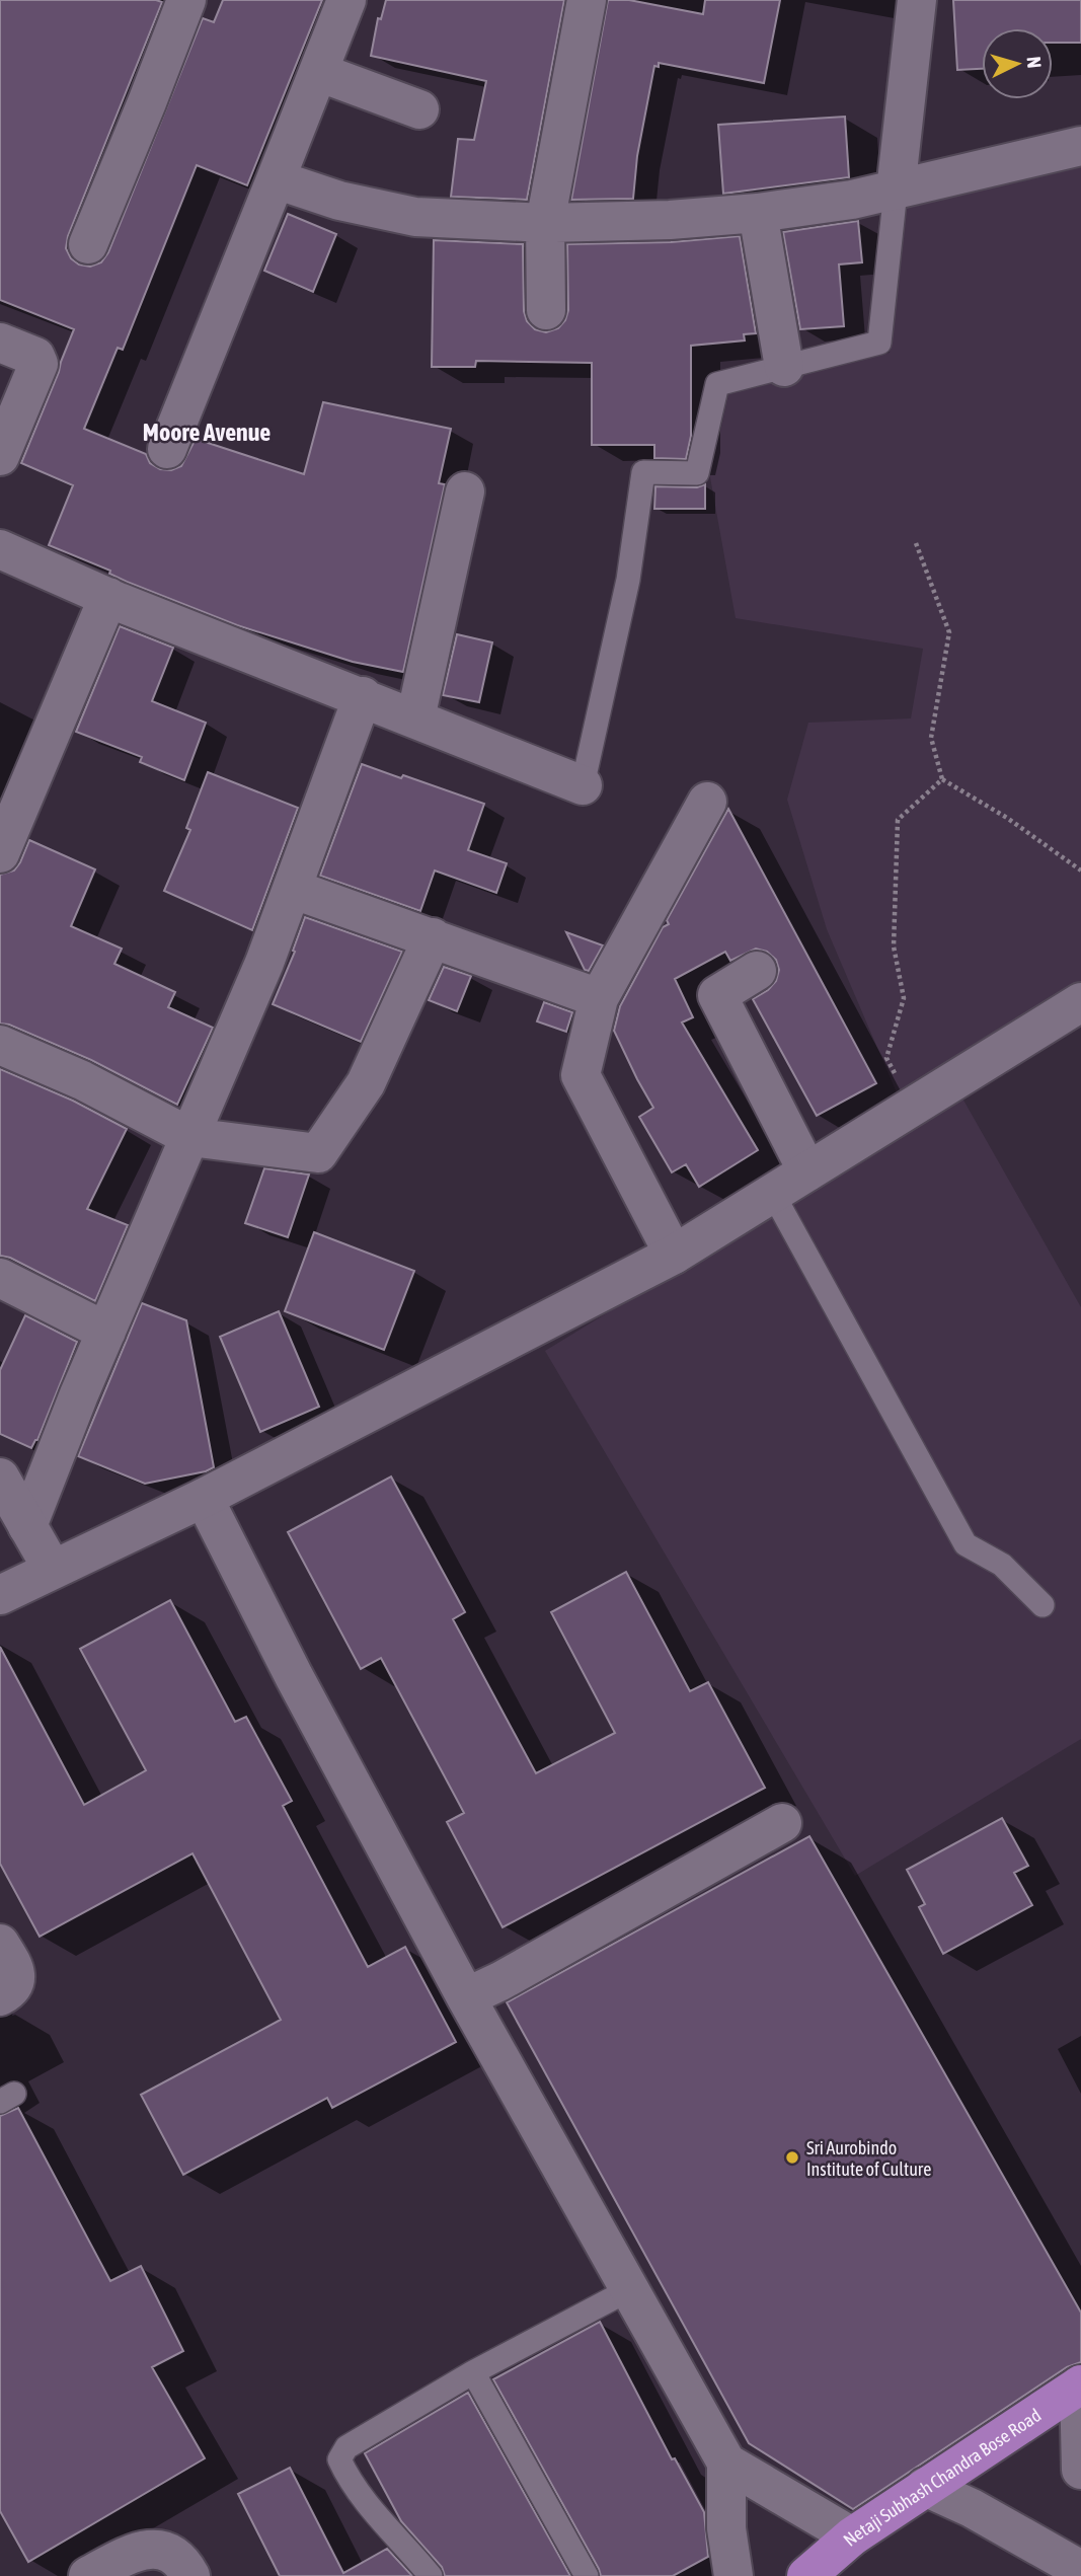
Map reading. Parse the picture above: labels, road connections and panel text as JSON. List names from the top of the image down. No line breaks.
{"streets":{"main road":["Netaji Subhash Chandra Bose Road"]},"districts":["Moore Avenue"],"places":["Sri Aurobindo Institute of Culture"],"north":"right"}
